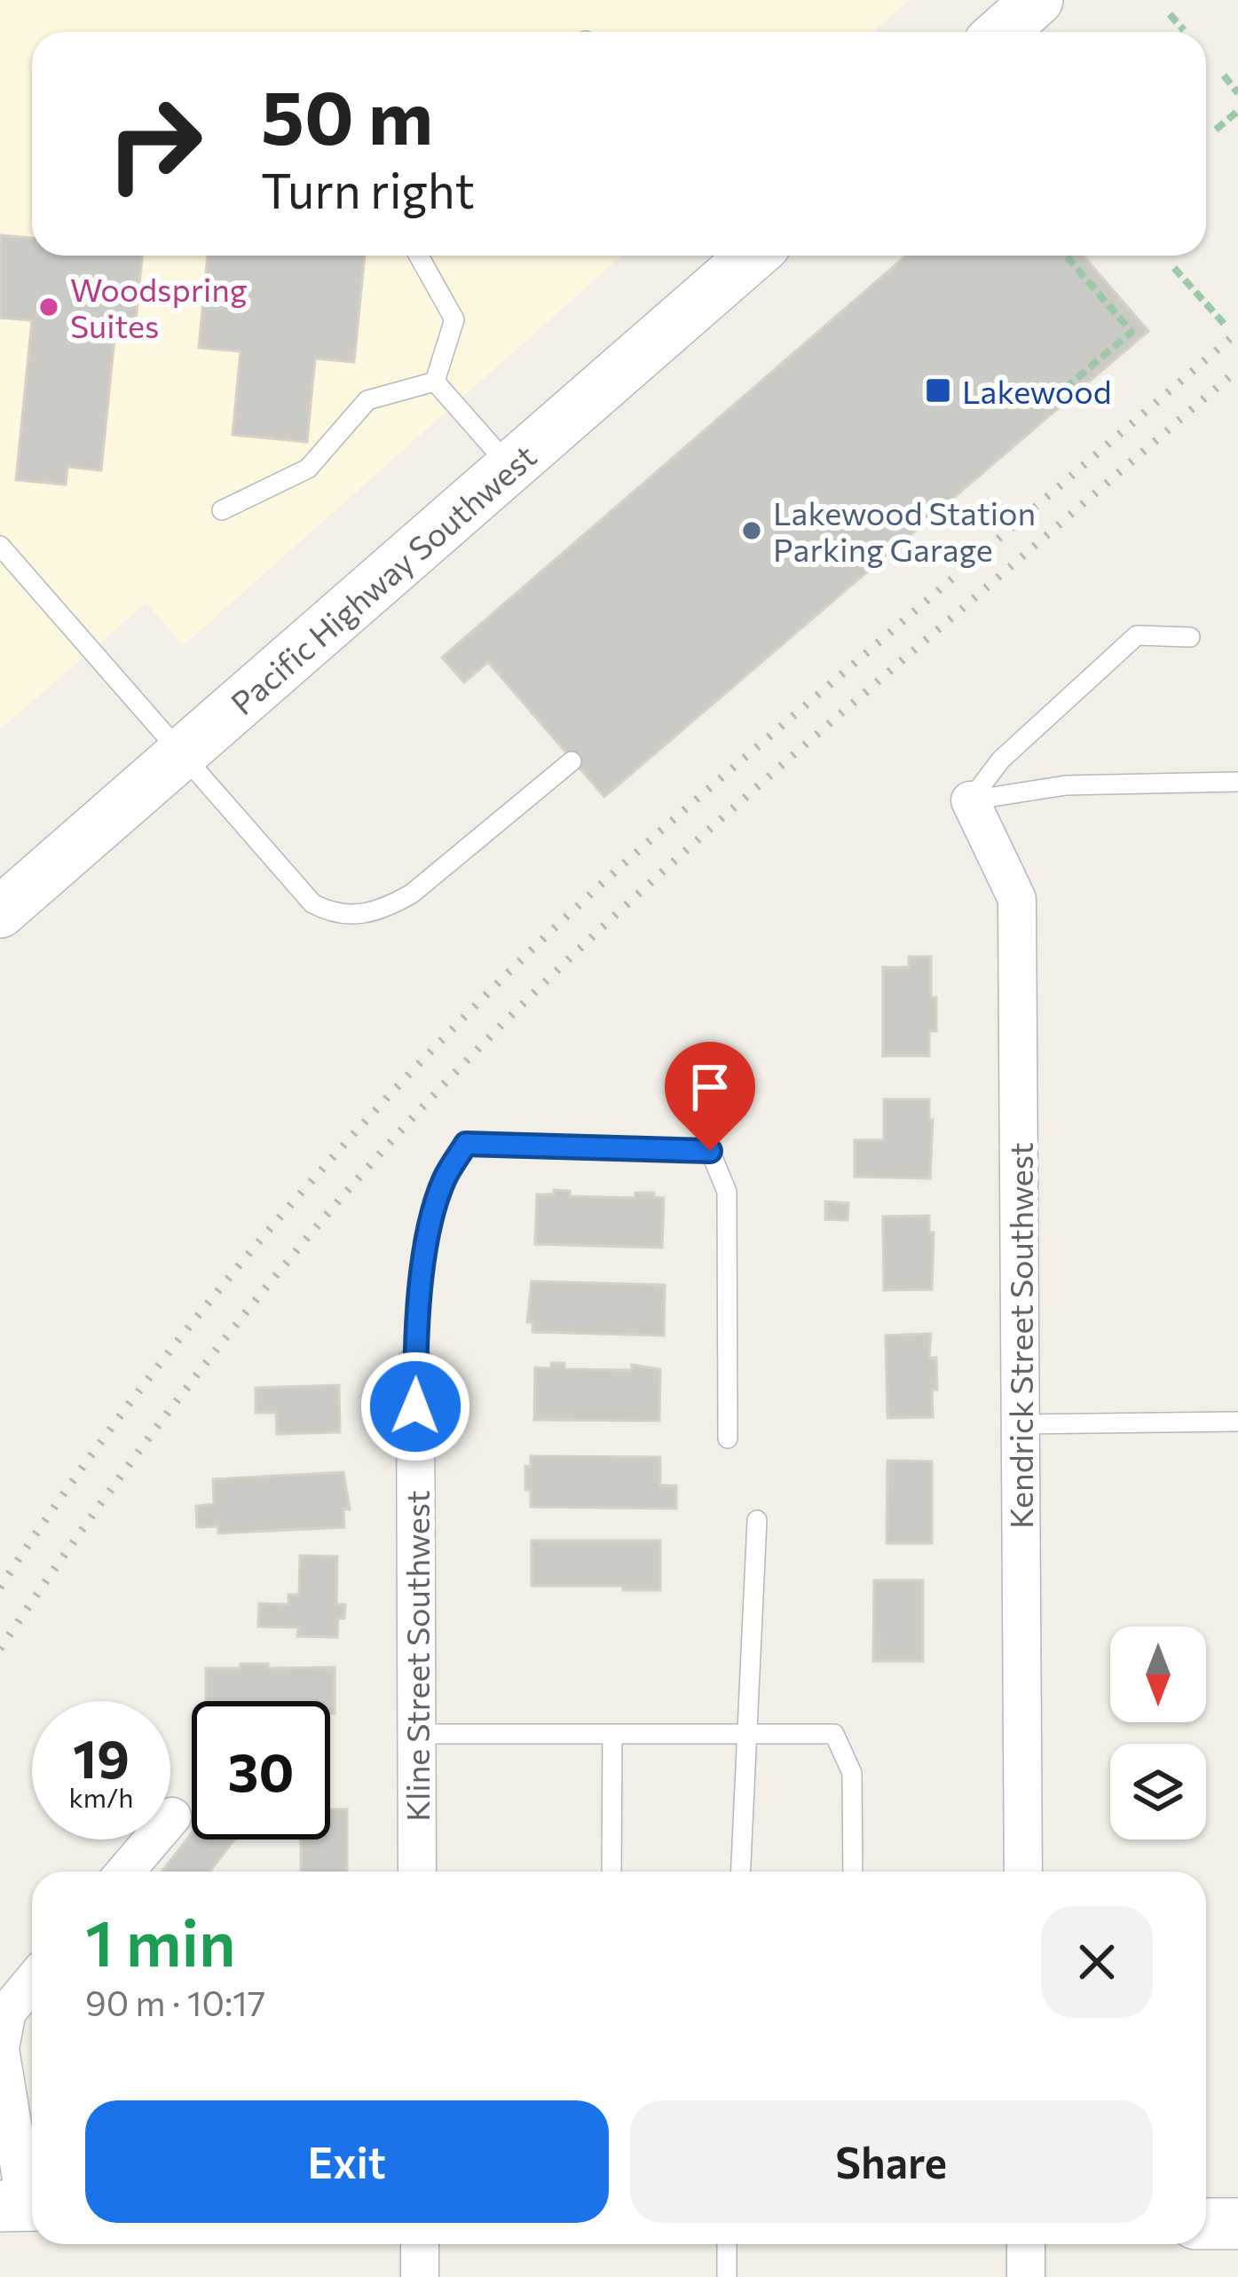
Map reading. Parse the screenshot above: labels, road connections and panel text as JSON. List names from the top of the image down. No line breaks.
{"streets":{"main road":["Pacific Highway Southwest"],"street":["Kendrick Street Southwest","Kline Street Southwest"]},"places":{"other":["Woodspring Suites","Lakewood Station Parking Garage"],"transit":["Lakewood"]},"north":"bottom","page":{"turn":["50 m","Turn right"],"speed":"19 km/h","limit":"30","heading":["1 min","90 m · 10:17"],"buttons":["Exit","Share"]}}
